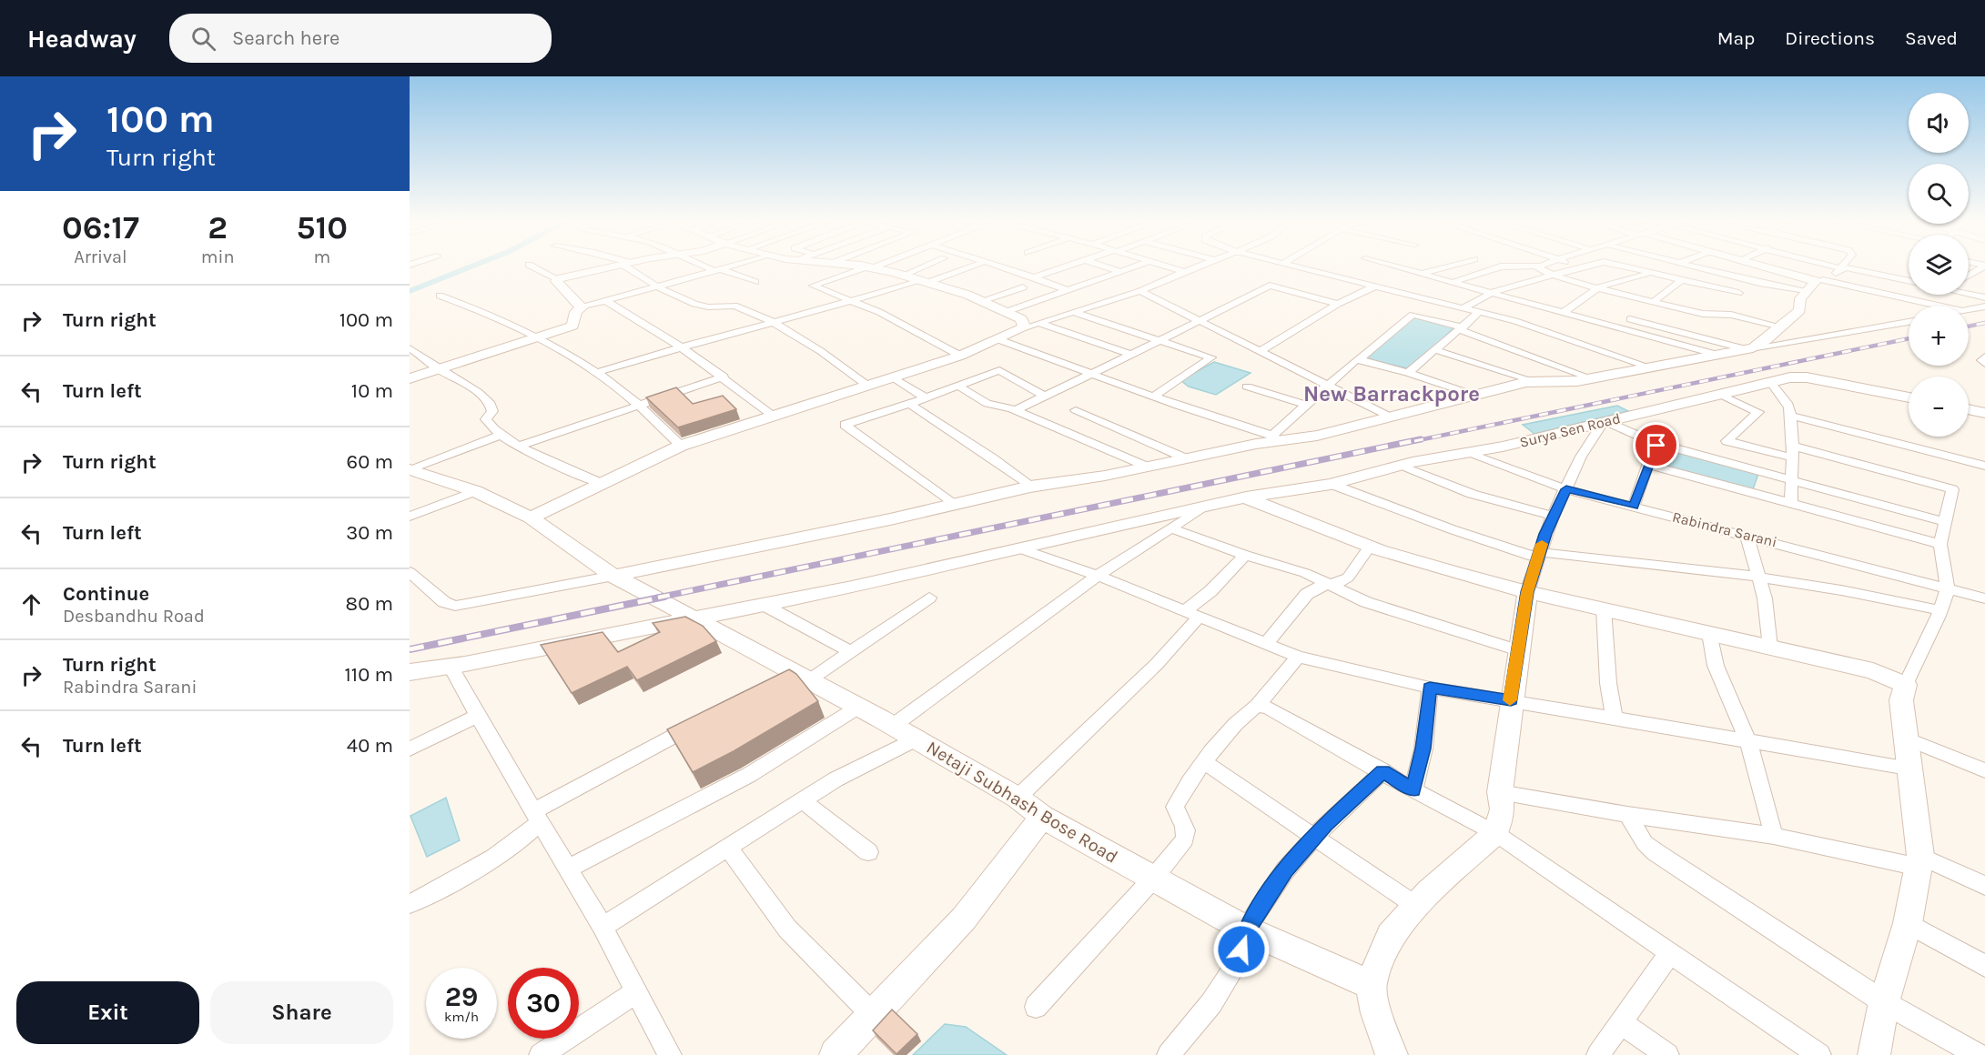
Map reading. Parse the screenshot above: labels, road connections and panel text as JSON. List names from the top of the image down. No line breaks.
{"streets":{"street":["Surya Sen Road","Rabindra Sarani","Netaji Subhash Bose Road"]},"crossings":[["Surya Sen Road","Rabindra Sarani"],["Surya Sen Road","Netaji Subhash Bose Road"]],"districts":["New Barrackpore"],"page":{"header":"Headway","search":"Search here","nav":["Map","Directions","Saved"],"turn":["100 m","Turn right"],"map_buttons":["+","−"],"eta":["06:17","Arrival","2","min","510","m"],"list":[{"name":"Turn right","value":"100 m"},{"name":"Turn left","value":"10 m"},{"name":"Turn right","value":"60 m"},{"name":"Turn left","value":"30 m"},{"name":"Continue","note":"Desbandhu Road","value":"80 m"},{"name":"Turn right","note":"Rabindra Sarani","value":"110 m"},{"name":"Turn left","value":"40 m"}],"speed":"29 km/h","limit":"30","buttons":["Exit","Share"]}}
